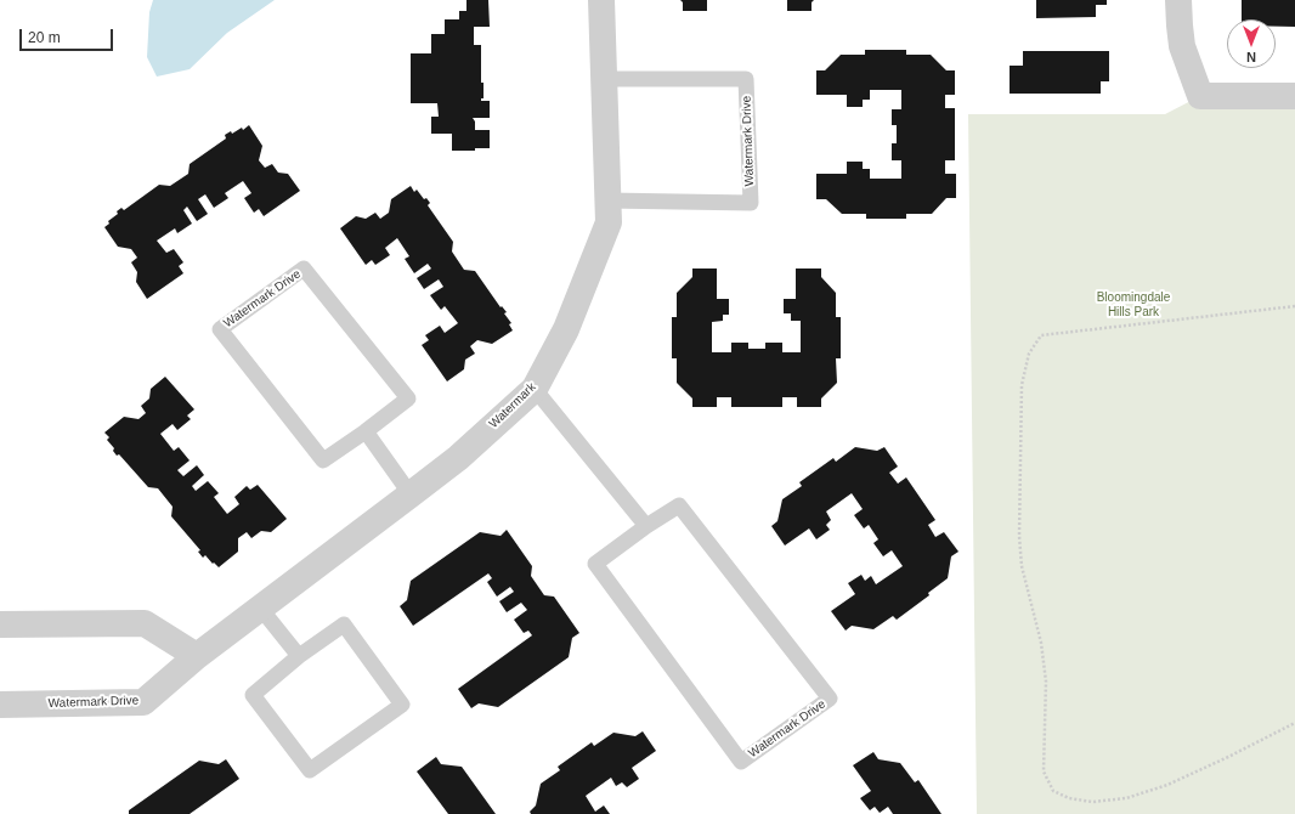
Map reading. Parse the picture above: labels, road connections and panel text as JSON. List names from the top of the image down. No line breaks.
{"streets":{"street":["Watermark Drive","Watermark"]},"crossings":[["Watermark Drive","Watermark"]],"parks":["Bloomingdale Hills Park"],"scale_bar":"20 m","north":"bottom"}
